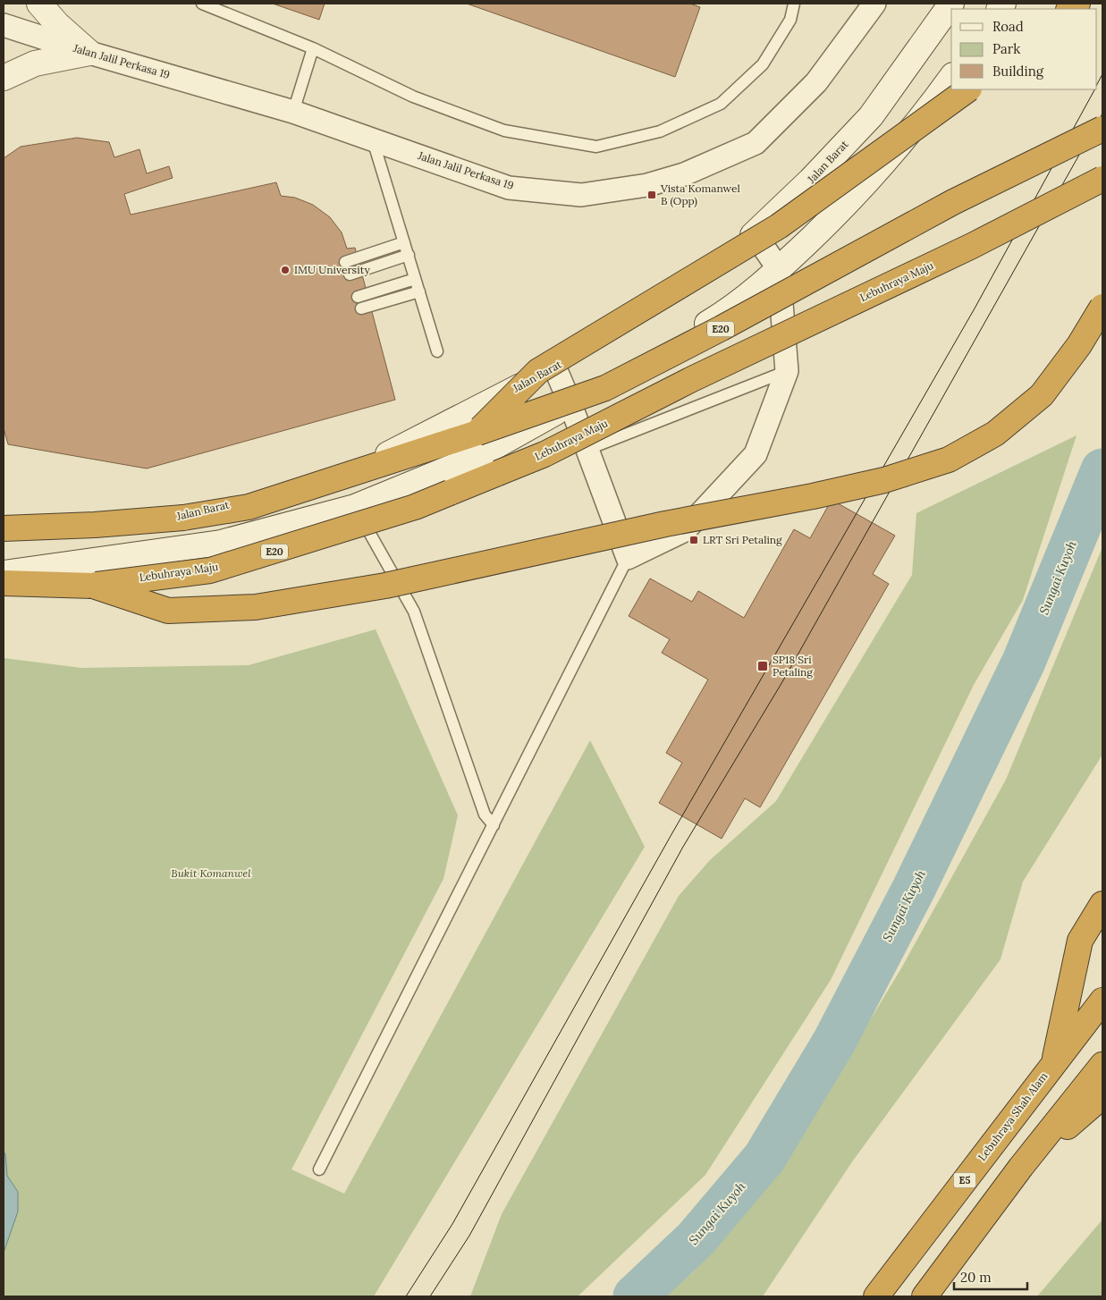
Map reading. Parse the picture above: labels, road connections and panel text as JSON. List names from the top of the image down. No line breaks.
{"streets":{"highway":["Lebuhraya Maju","E20","Lebuhraya Shah Alam","E5"],"main road":["Jalan Barat"],"street":["Jalan Jalil Perkasa 19"]},"water":["Sungai Kuyoh"],"parks":["Bukit Komanwel"],"places":{"transit":["Vista Komanwel B (Opp)","LRT Sri Petaling","SP18 Sri Petaling"],"other":["IMU University"]},"legend":["Road","Park","Building"],"scale_bar":"20 m"}
